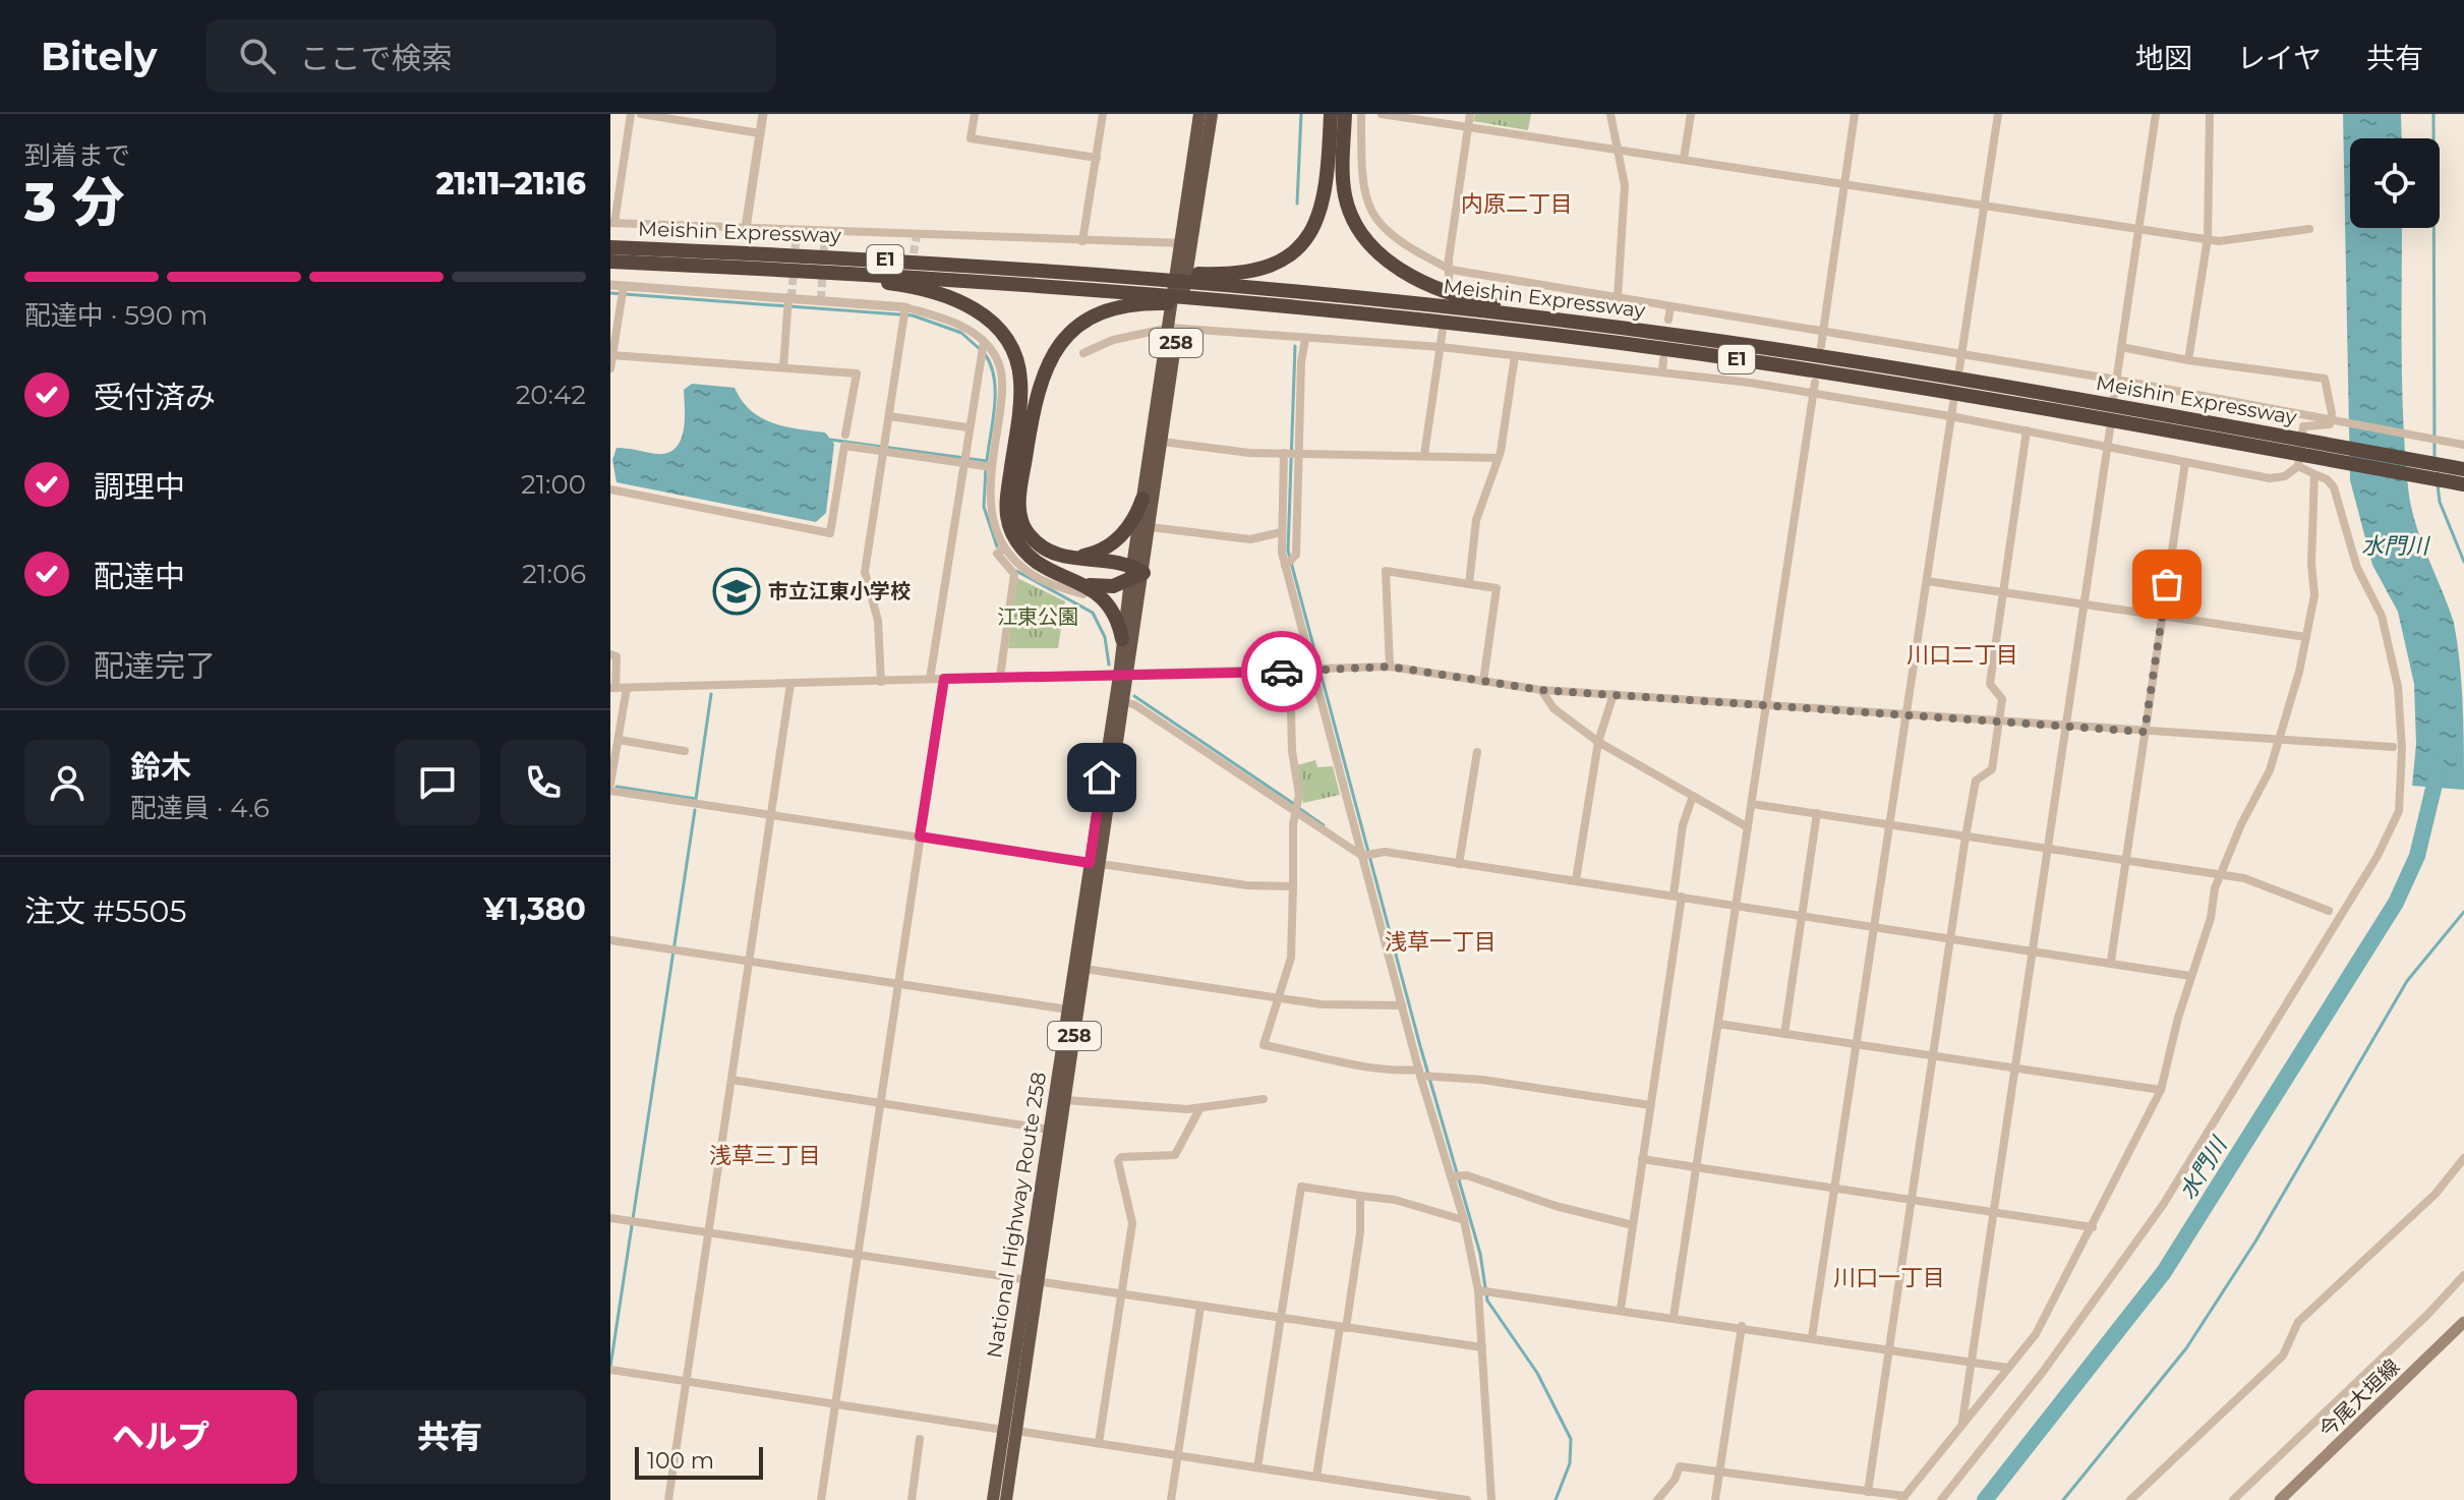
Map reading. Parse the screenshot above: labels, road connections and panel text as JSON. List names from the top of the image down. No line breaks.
{"streets":{"highway":["Meishin Expressway","E1","258","National Highway Route 258"],"main road":["今尾大垣線"]},"districts":["内原二丁目","川口二丁目","浅草一丁目","浅草三丁目","川口一丁目"],"water":["水門川"],"parks":["江東公園"],"places":{"school or university":["市立江東小学校"]},"scale_bar":"100 m","page":{"header":"Bitely","search":"ここで検索","nav":["地図","レイヤ","共有"],"heading":["3 分","到着まで","21:11–21:16"],"panel":["鈴木","配達員 · 4.6","注文 #5505","¥1,380"],"bar":"配達中 · 590 m","list":[["受付済み","20:42"],["調理中","21:00"],["配達中","21:06"],"配達完了"],"buttons":["ヘルプ","共有"],"scale":"100 m"}}
